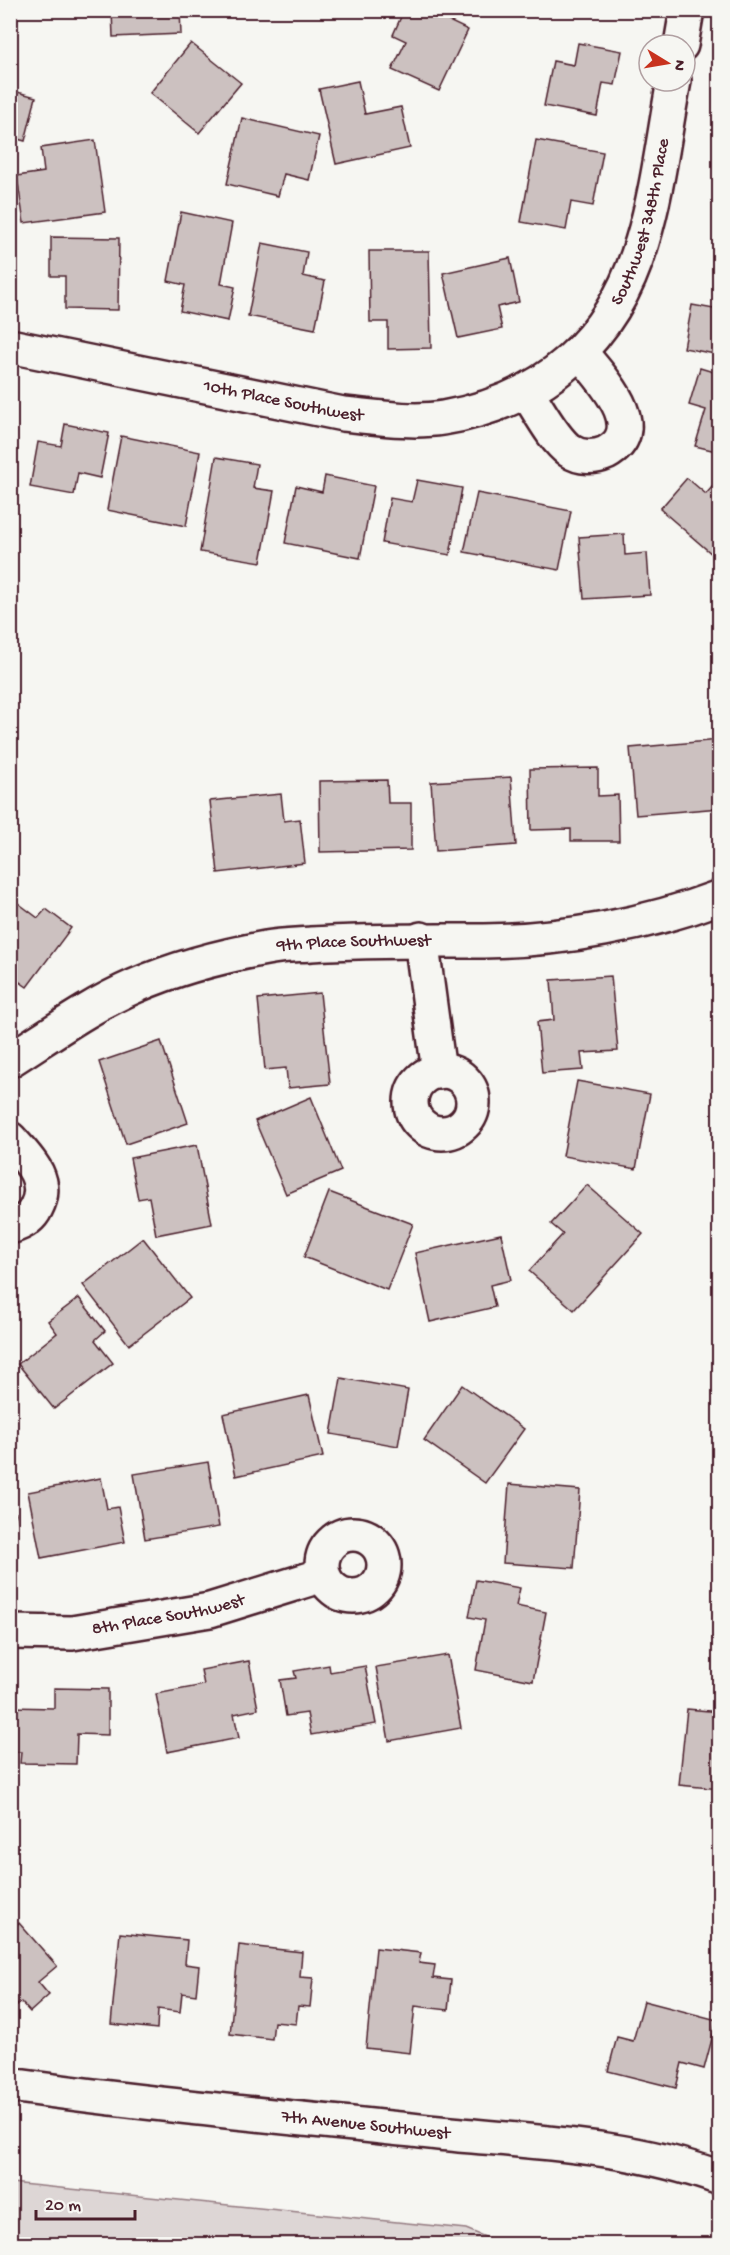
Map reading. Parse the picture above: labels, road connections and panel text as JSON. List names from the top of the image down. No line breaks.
{"streets":{"street":["Southwest 348th Place","10th Place Southwest","9th Place Southwest","8th Place Southwest","7th Avenue Southwest"]},"crossings":[["Southwest 348th Place","10th Place Southwest"]],"scale_bar":"20 m","north":"right"}
